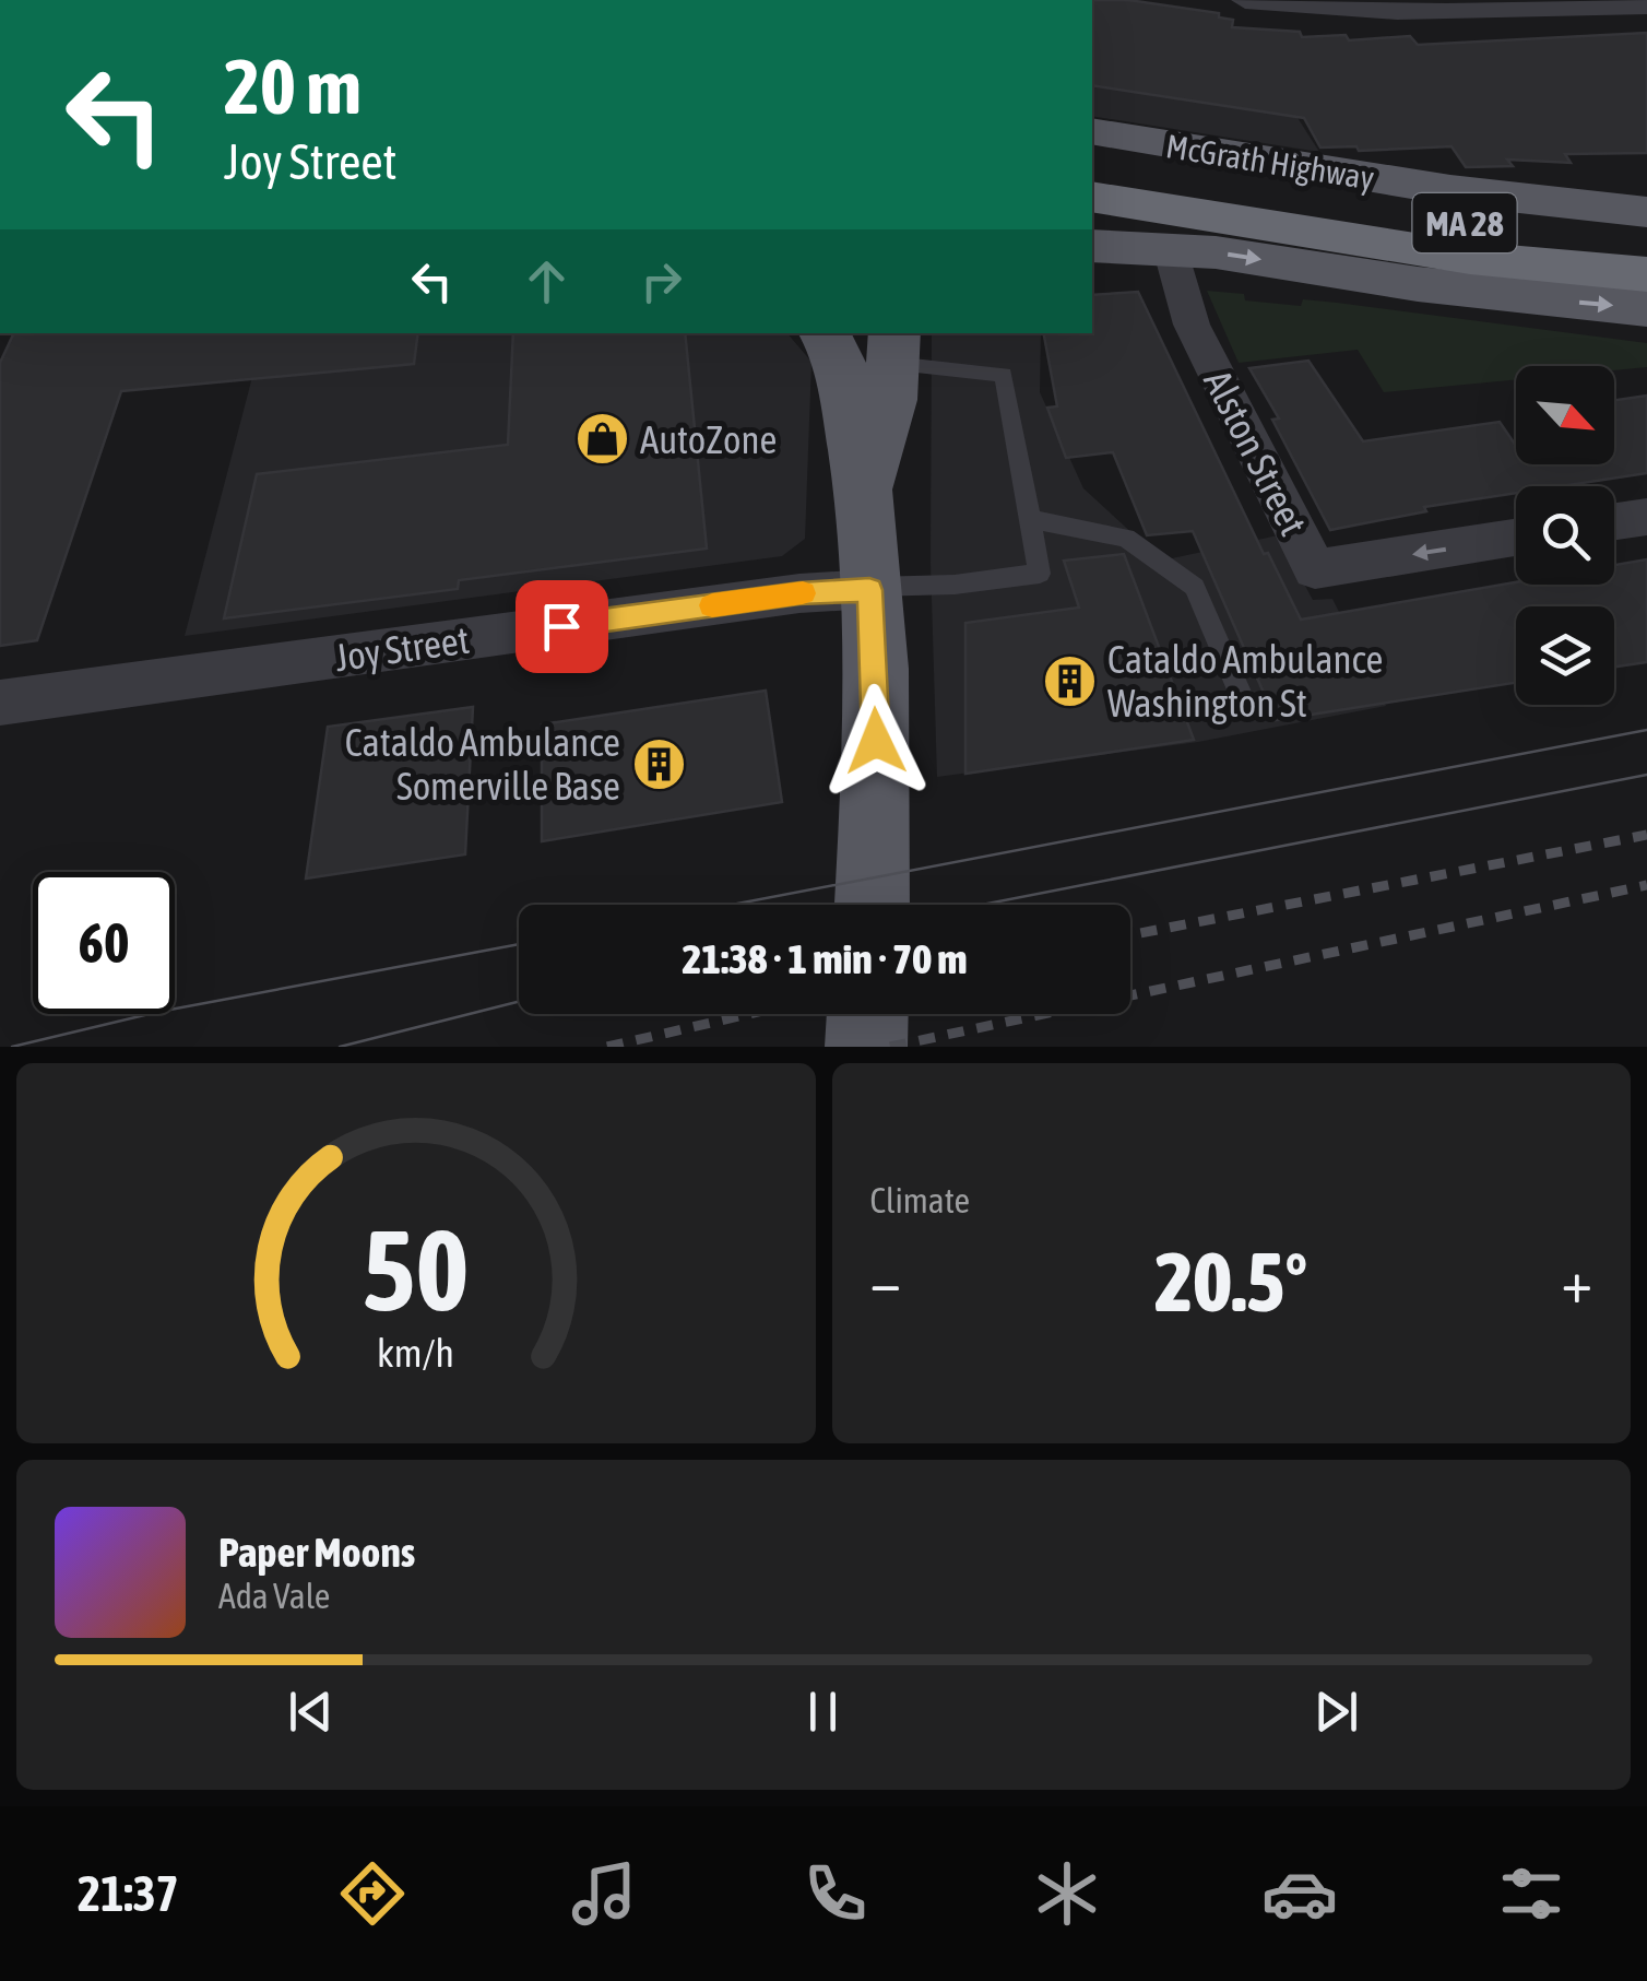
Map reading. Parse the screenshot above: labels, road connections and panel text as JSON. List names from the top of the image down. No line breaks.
{"streets":{"highway":["McGrath Highway","MA 28"],"street":["Alston Street","Joy Street"]},"one_way":["Alston Street"],"places":{"shop":["AutoZone"],"building":["Cataldo Ambulance Washington St","Cataldo Ambulance Somerville Base"]},"north":"bottom right","page":{"turn":["20 m","Joy Street"],"limit":"60","trip":"21:38 · 1 min · 70 m","tile":"Climate","heat":["−","20.5°","+"],"song":["Paper Moons","Ada Vale"],"tabs":"21:37","gauge":["50","km/h"]}}
